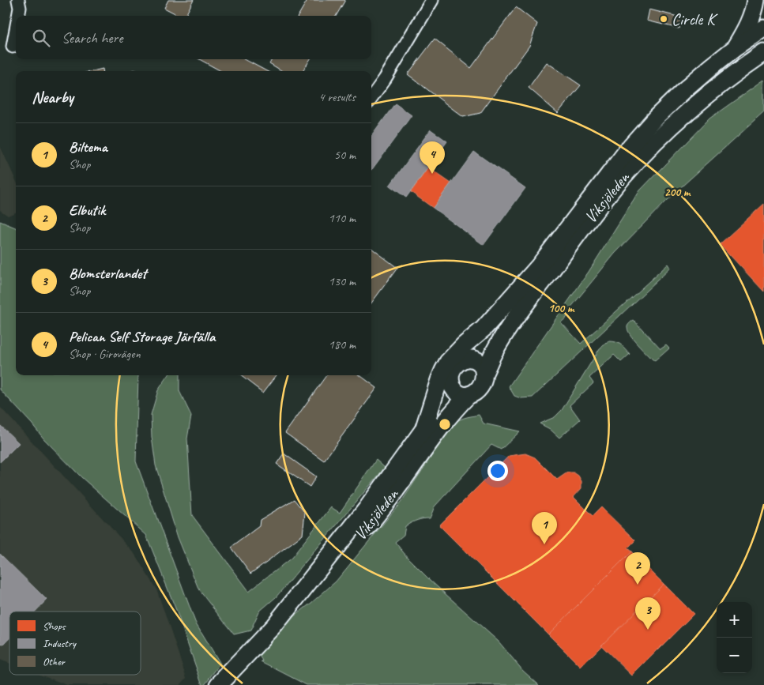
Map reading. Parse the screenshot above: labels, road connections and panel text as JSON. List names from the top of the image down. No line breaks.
{"streets":{"main road":["Viksjöleden"]},"places":["Circle K"],"legend":["Shops","Industry","Other"],"page":{"search":"Search here","heading":["Nearby","4 results"],"list":[{"mark":"1","name":"Biltema","note":"Shop","value":"50 m"},{"mark":"2","name":"Elbutik","note":"Shop","value":"110 m"},{"mark":"3","name":"Blomsterlandet","note":"Shop","value":"130 m"},{"mark":"4","name":"Pelican Self Storage Järfälla","note":"Shop · Girovägen","value":"180 m"}],"pins":["4","1","2","3"],"map_buttons":["+","−"]},"rings":["200 m","100 m"]}
